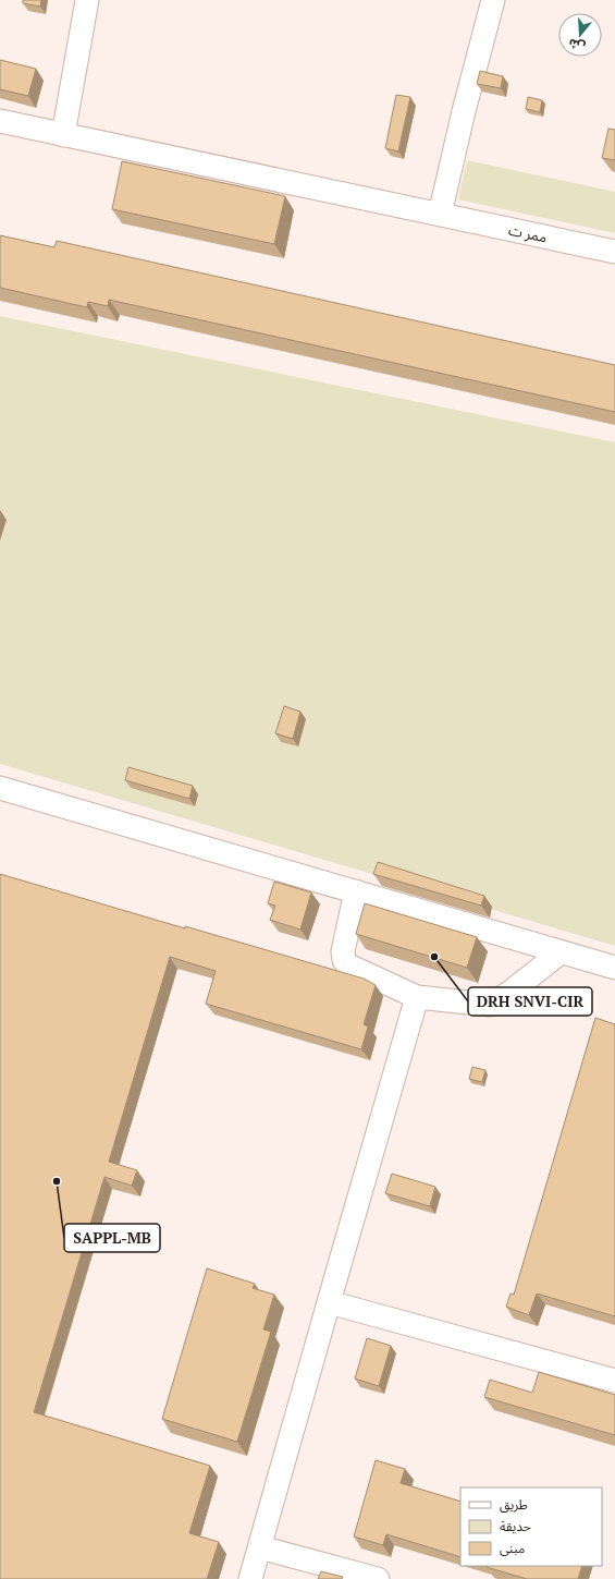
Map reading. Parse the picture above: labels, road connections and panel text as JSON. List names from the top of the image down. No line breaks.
{"streets":{"lane":["ممر ت"]},"places":["DRH SNVI-CIR","SAPPL-MB"],"legend":["طريق","حديقة","مبنى"],"north":"bottom"}
